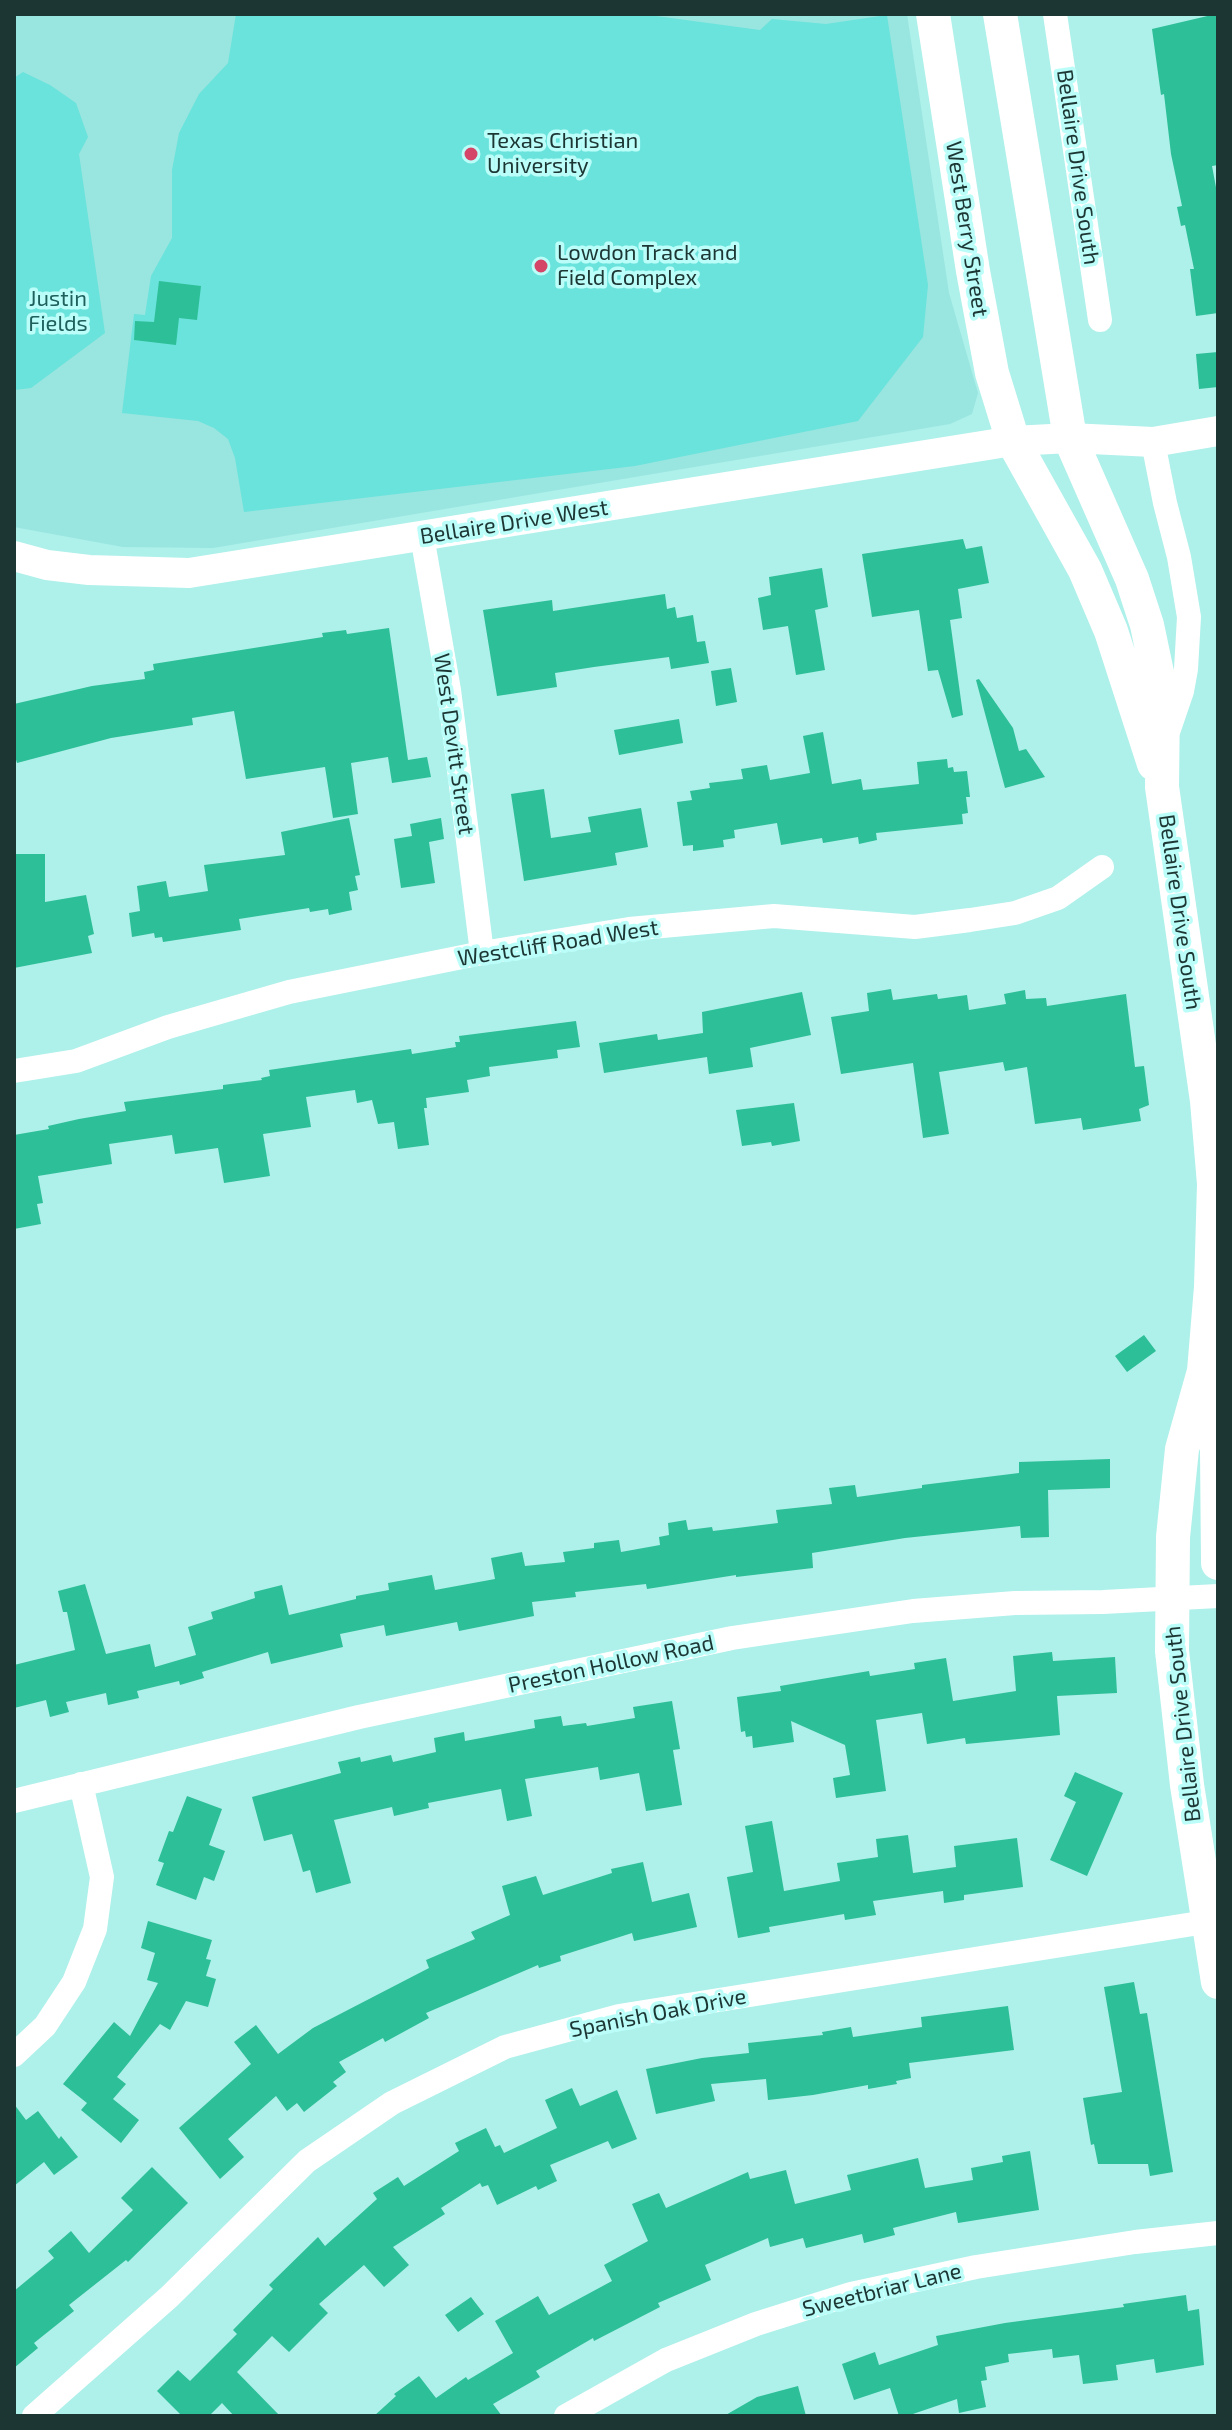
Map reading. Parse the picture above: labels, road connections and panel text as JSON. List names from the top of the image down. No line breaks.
{"streets":{"main road":["Bellaire Drive South","West Berry Street"],"street":["Bellaire Drive West","West Devitt Street","Westcliff Road West","Preston Hollow Road","Spanish Oak Drive","Sweetbriar Lane"]},"crossings":[["Bellaire Drive South","West Berry Street"],["Bellaire Drive South","Bellaire Drive West"],["Bellaire Drive South","Preston Hollow Road"],["Bellaire Drive South","Spanish Oak Drive"],["West Berry Street","Bellaire Drive West"],["Bellaire Drive West","West Devitt Street"],["West Devitt Street","Westcliff Road West"]],"parks":["Justin Fields"],"places":["Texas Christian University","Lowdon Track and Field Complex"]}
